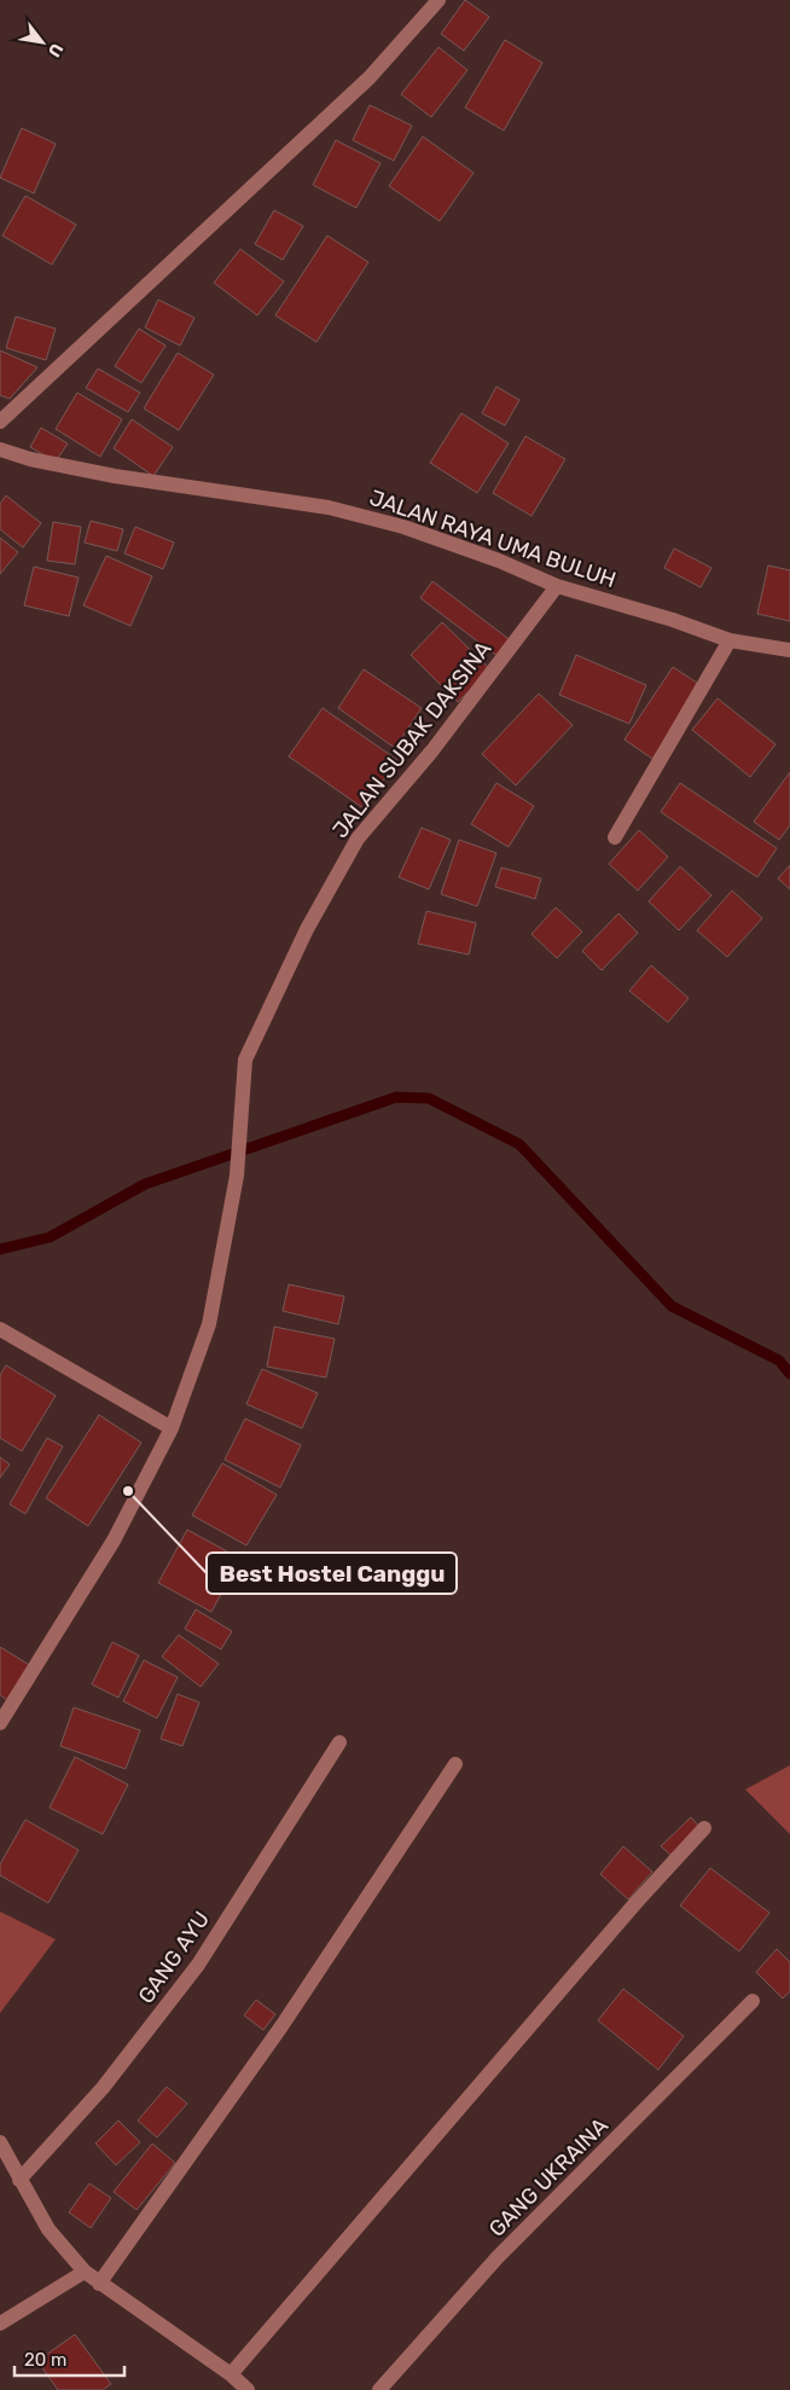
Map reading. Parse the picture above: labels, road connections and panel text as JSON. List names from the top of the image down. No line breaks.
{"streets":{"street":["JALAN RAYA UMA BULUH","JALAN SUBAK DAKSINA","GANG AYU","GANG UKRAINA"]},"crossings":[["JALAN RAYA UMA BULUH","JALAN SUBAK DAKSINA"]],"places":["Best Hostel Canggu"],"scale_bar":"20 m","north":"bottom right"}
